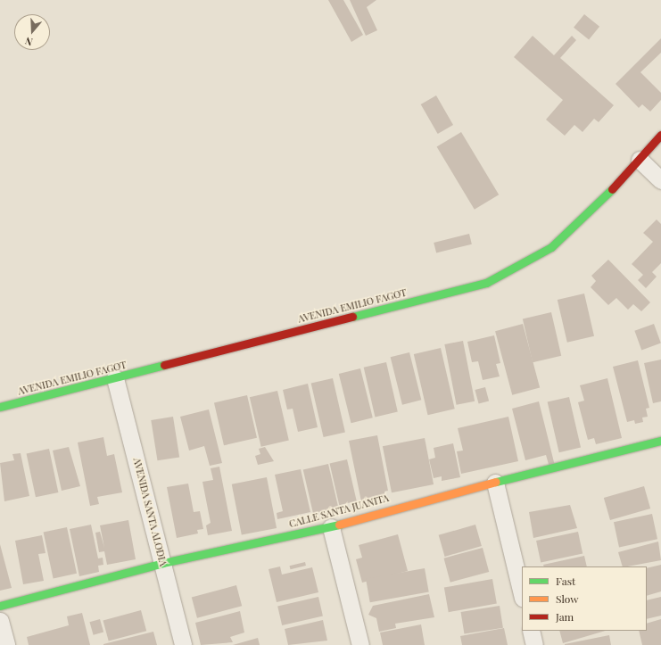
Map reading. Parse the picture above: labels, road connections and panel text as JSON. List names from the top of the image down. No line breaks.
{"streets":{"street":["AVENIDA EMILIO FAGOT","CALLE SANTA JUANITA","AVENIDA SANTA ALODIA"]},"crossings":[["AVENIDA EMILIO FAGOT","AVENIDA SANTA ALODIA"],["CALLE SANTA JUANITA","AVENIDA SANTA ALODIA"]],"legend":["Fast","Slow","Jam"],"north":"bottom"}
